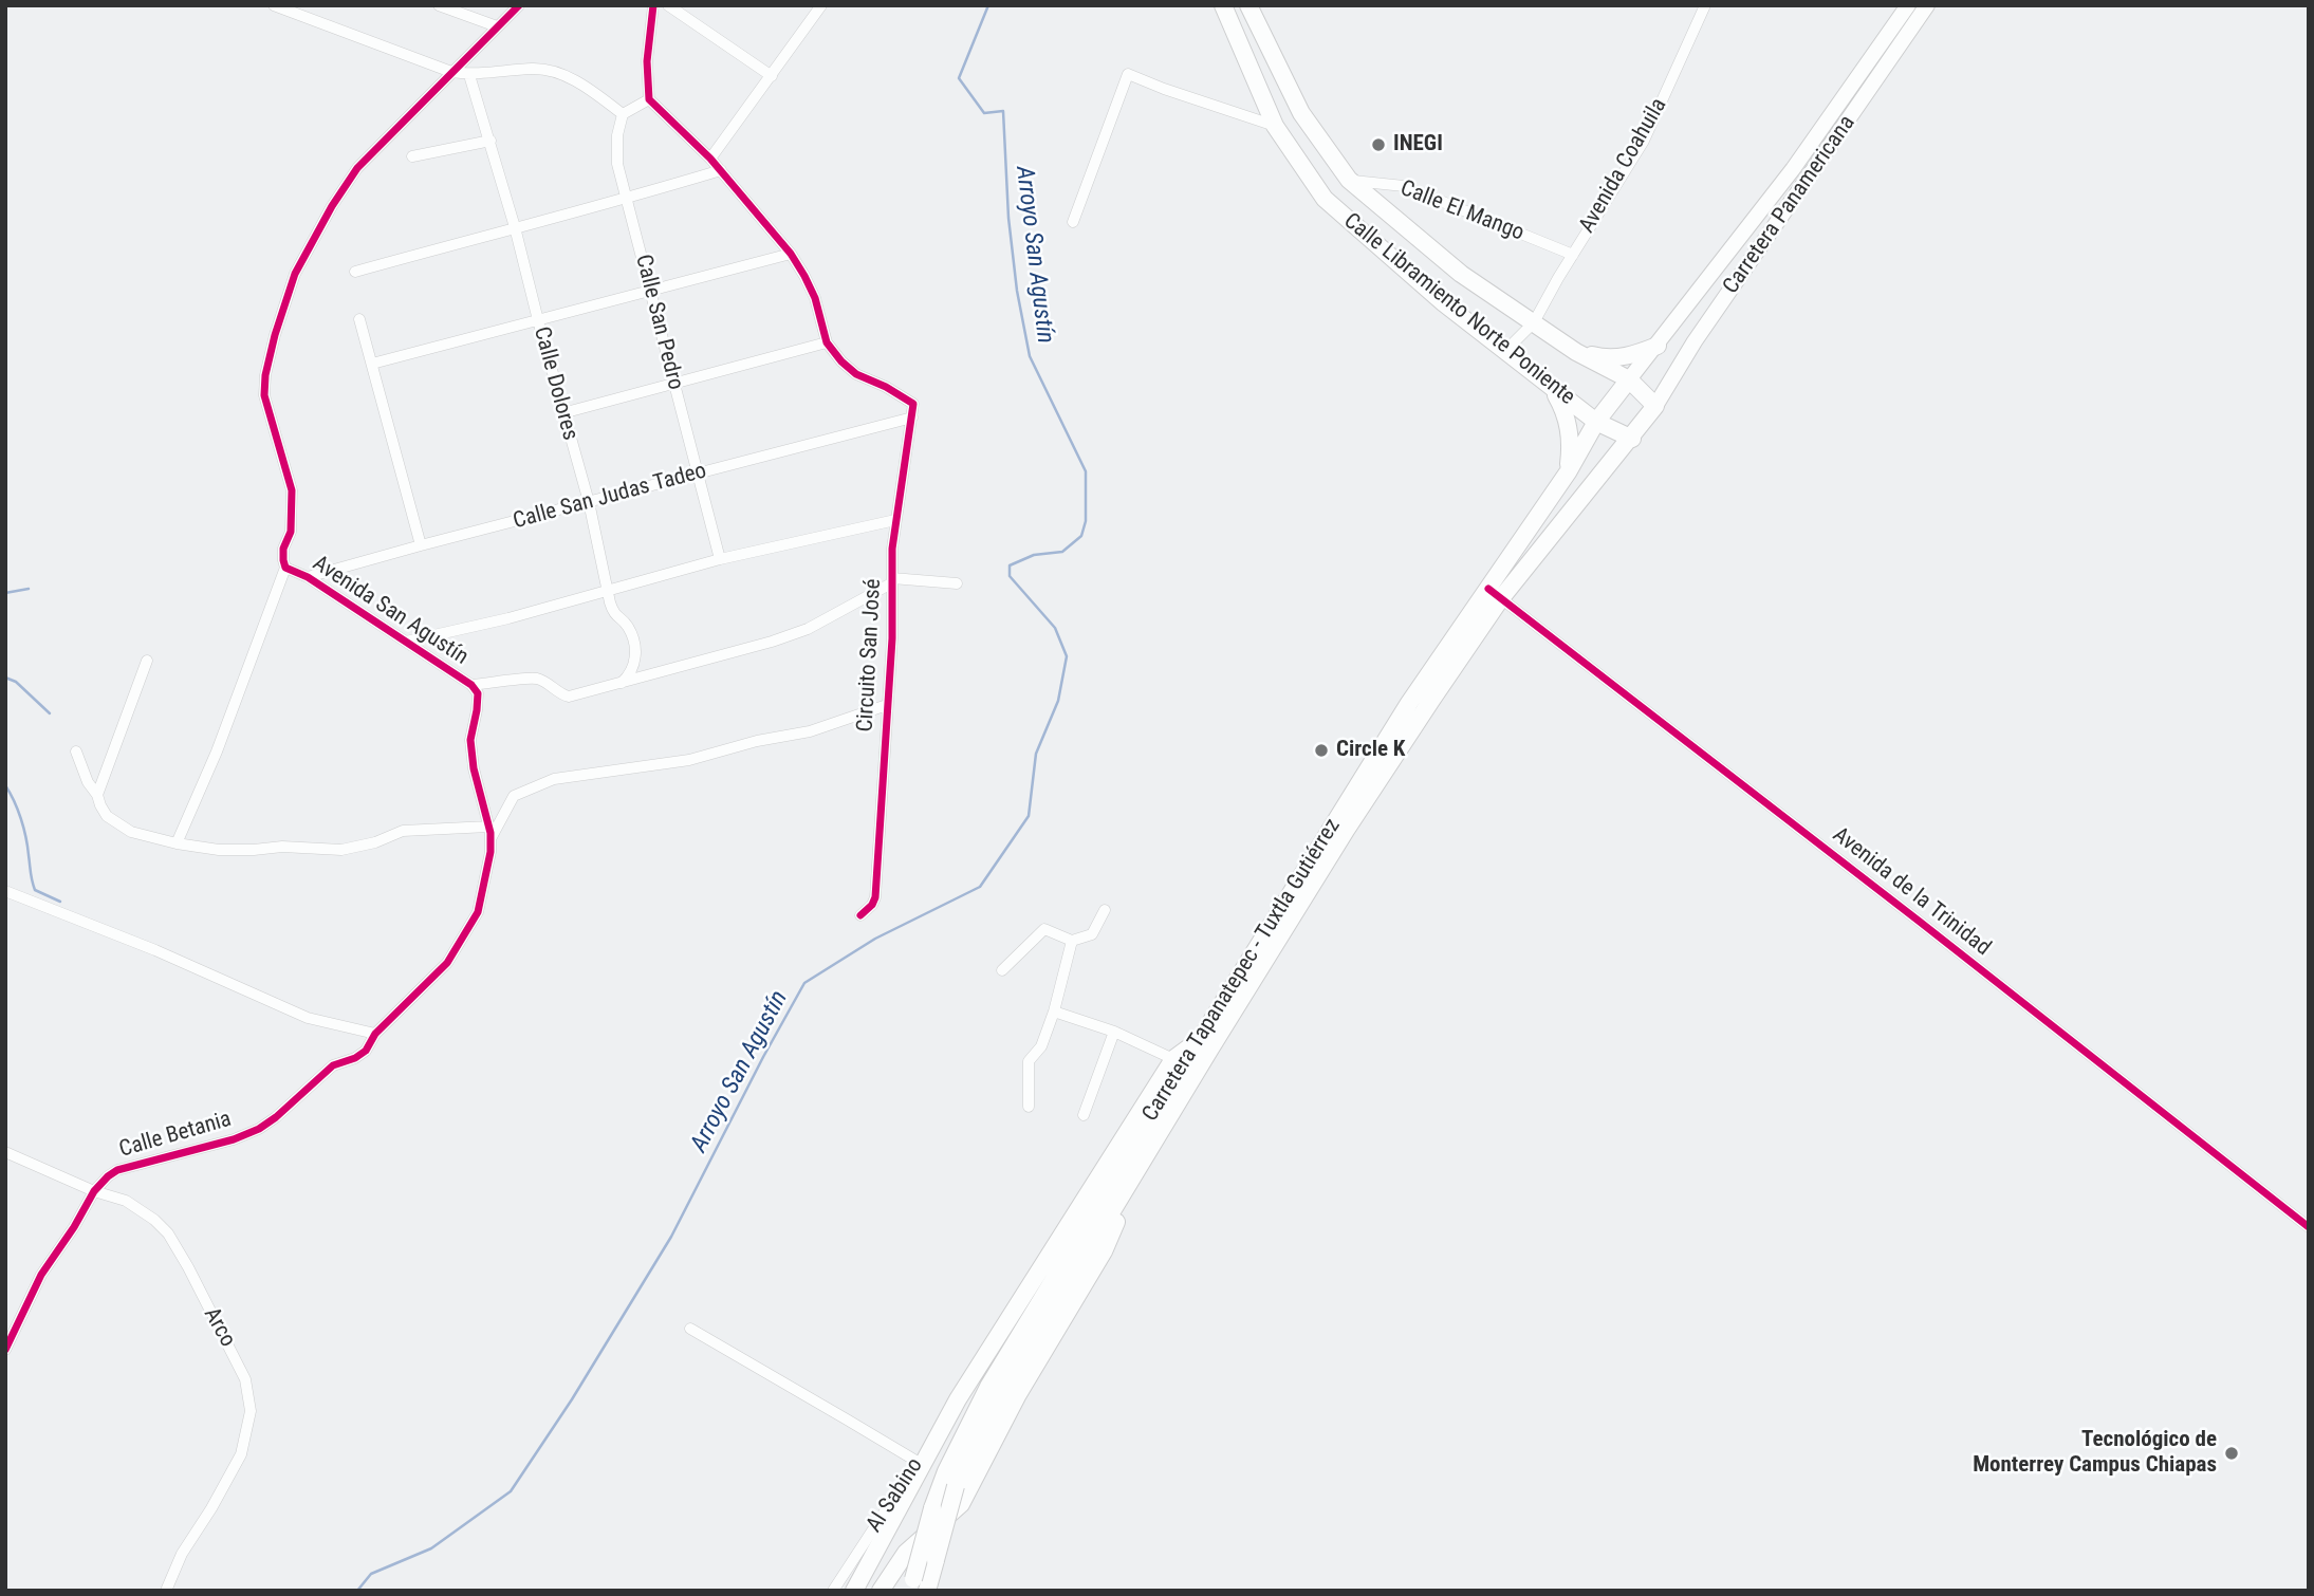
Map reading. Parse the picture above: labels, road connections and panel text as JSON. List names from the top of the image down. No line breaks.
{"streets":{"highway":["Calle Libramiento Norte Poniente","Carretera Tapanatepec - Tuxtla Gutiérrez"],"main road":["Carretera Panamericana"],"street":["Avenida Coahuila","Calle El Mango","Calle San Pedro","Calle Dolores","Calle San Judas Tadeo","Avenida San Agustín","Circuito San José","Avenida de la Trinidad","Calle Betania","Arco","Al Sabino"]},"crossings":[["Avenida Coahuila","Calle El Mango"],["Avenida Coahuila","Calle Libramiento Norte Poniente"],["Carretera Panamericana","Calle Libramiento Norte Poniente"],["Carretera Panamericana","Carretera Tapanatepec - Tuxtla Gutiérrez"],["Calle El Mango","Calle Libramiento Norte Poniente"],["Calle Libramiento Norte Poniente","Carretera Tapanatepec - Tuxtla Gutiérrez"],["Calle San Pedro","Calle San Judas Tadeo"],["Calle Dolores","Calle San Judas Tadeo"],["Calle San Judas Tadeo","Avenida San Agustín"],["Calle San Judas Tadeo","Circuito San José"],["Avenida San Agustín","Calle Betania"],["Avenida de la Trinidad","Carretera Tapanatepec - Tuxtla Gutiérrez"],["Calle Betania","Arco"]],"water":["Arroyo San Agustín"],"places":["INEGI","Circle K","Tecnológico de Monterrey Campus Chiapas"]}
